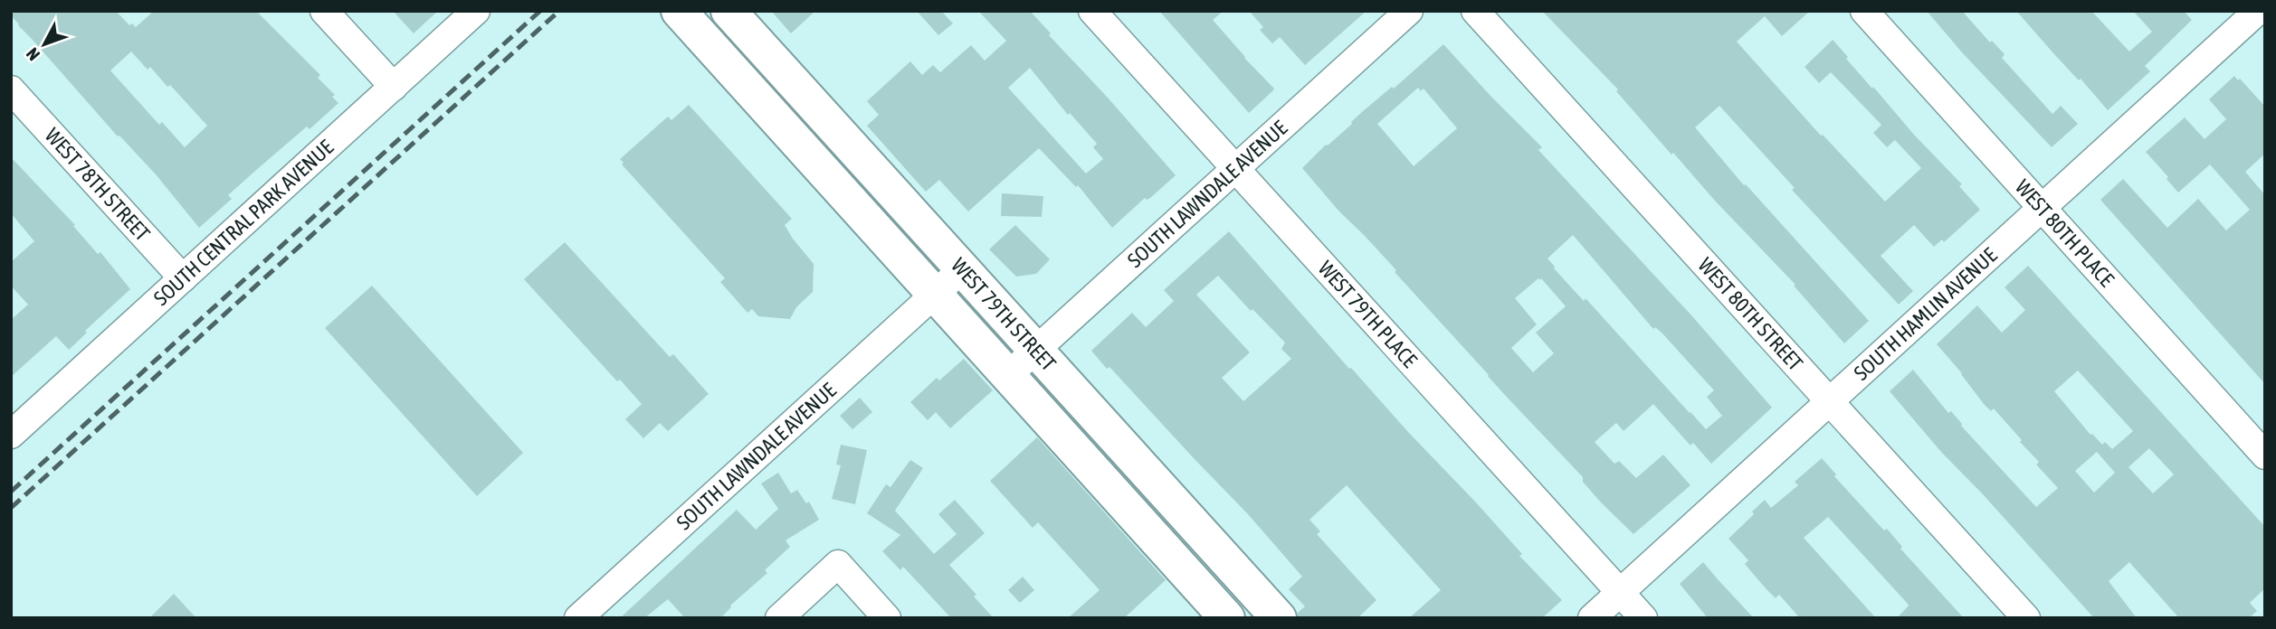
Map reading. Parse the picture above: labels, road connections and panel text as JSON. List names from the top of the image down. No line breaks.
{"streets":{"main road":["WEST 79TH STREET"],"street":["WEST 78TH STREET","SOUTH LAWNDALE AVENUE","SOUTH CENTRAL PARK AVENUE","WEST 80TH PLACE","WEST 80TH STREET","WEST 79TH PLACE","SOUTH HAMLIN AVENUE"]},"crossings":[["WEST 78TH STREET","SOUTH CENTRAL PARK AVENUE"],["SOUTH LAWNDALE AVENUE","WEST 79TH STREET"],["SOUTH LAWNDALE AVENUE","WEST 79TH PLACE"],["WEST 80TH PLACE","SOUTH HAMLIN AVENUE"],["WEST 80TH STREET","SOUTH HAMLIN AVENUE"],["WEST 79TH PLACE","SOUTH HAMLIN AVENUE"]],"north":"bottom left"}
